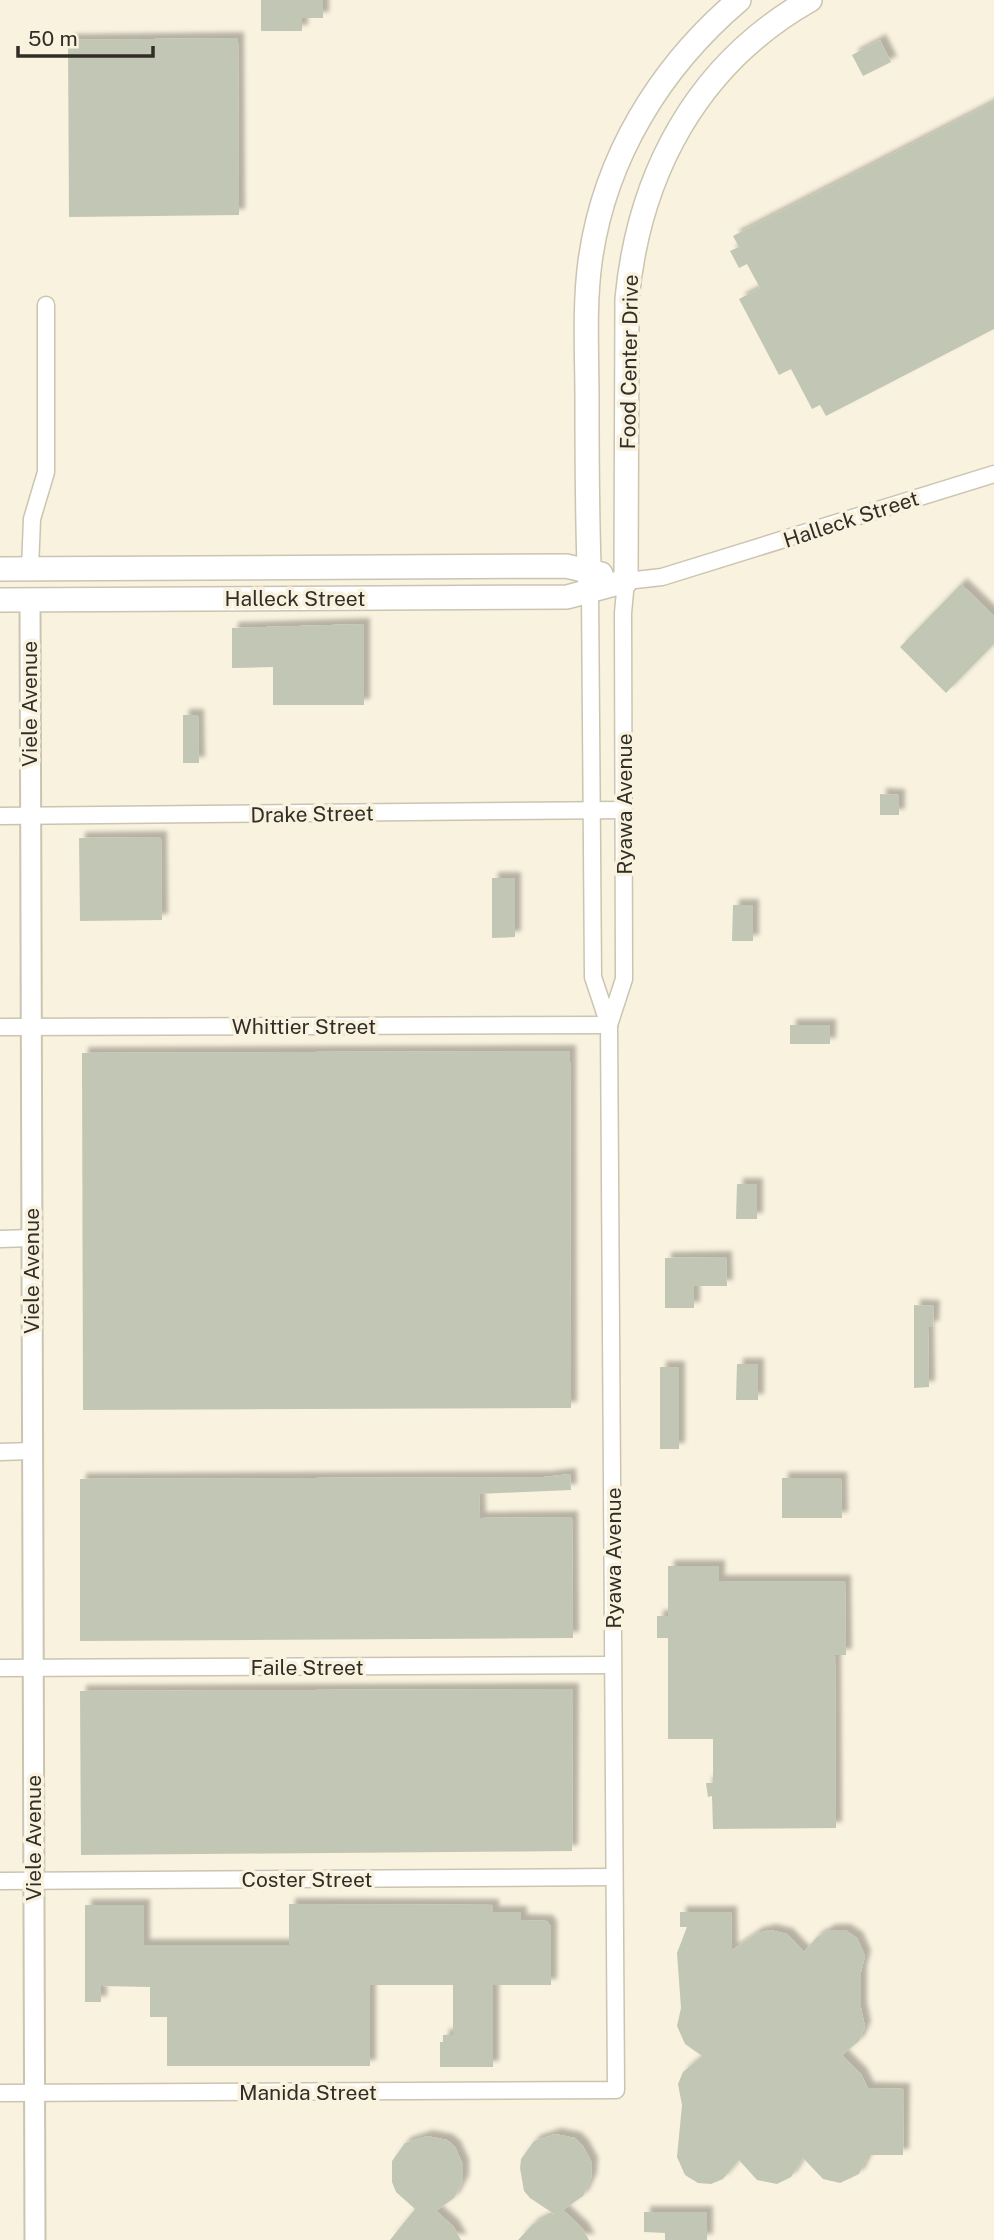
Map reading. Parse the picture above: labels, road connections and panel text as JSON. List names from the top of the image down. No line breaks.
{"streets":{"main road":["Food Center Drive","Halleck Street","Viele Avenue"],"street":["Ryawa Avenue","Drake Street","Whittier Street","Faile Street","Coster Street","Manida Street"]},"crossings":[["Food Center Drive","Halleck Street"],["Food Center Drive","Ryawa Avenue"],["Halleck Street","Viele Avenue"],["Halleck Street","Ryawa Avenue"],["Viele Avenue","Drake Street"],["Viele Avenue","Whittier Street"],["Viele Avenue","Faile Street"],["Viele Avenue","Coster Street"],["Viele Avenue","Manida Street"],["Ryawa Avenue","Drake Street"],["Ryawa Avenue","Whittier Street"],["Ryawa Avenue","Faile Street"],["Ryawa Avenue","Coster Street"],["Ryawa Avenue","Manida Street"]],"scale_bar":"50 m"}
